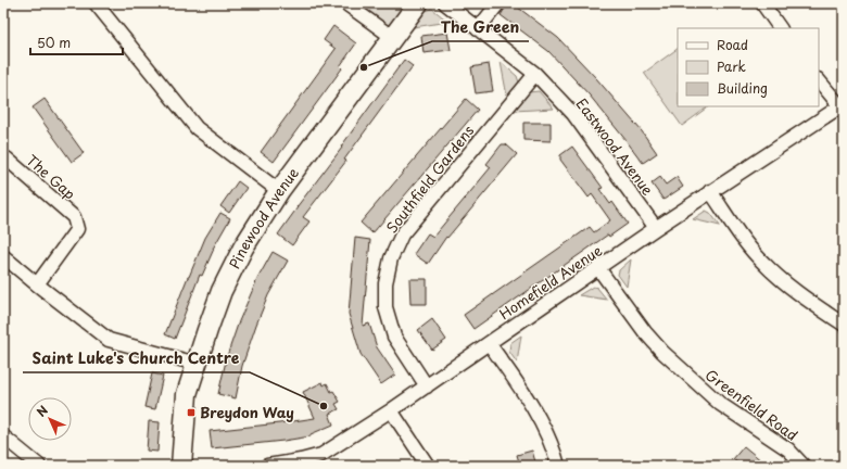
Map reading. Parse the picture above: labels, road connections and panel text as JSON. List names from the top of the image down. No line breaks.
{"streets":{"street":["Eastwood Avenue","The Gap","Southfield Gardens","Pinewood Avenue","Homefield Avenue","Greenfield Road"]},"crossings":[["Eastwood Avenue","Southfield Gardens"],["Eastwood Avenue","Homefield Avenue"],["Southfield Gardens","Homefield Avenue"],["Homefield Avenue","Greenfield Road"]],"places":{"other":["The Green","Saint Luke's Church Centre"],"transit":["Breydon Way"]},"legend":["Road","Park","Building"],"scale_bar":"50 m","north":"top left"}
